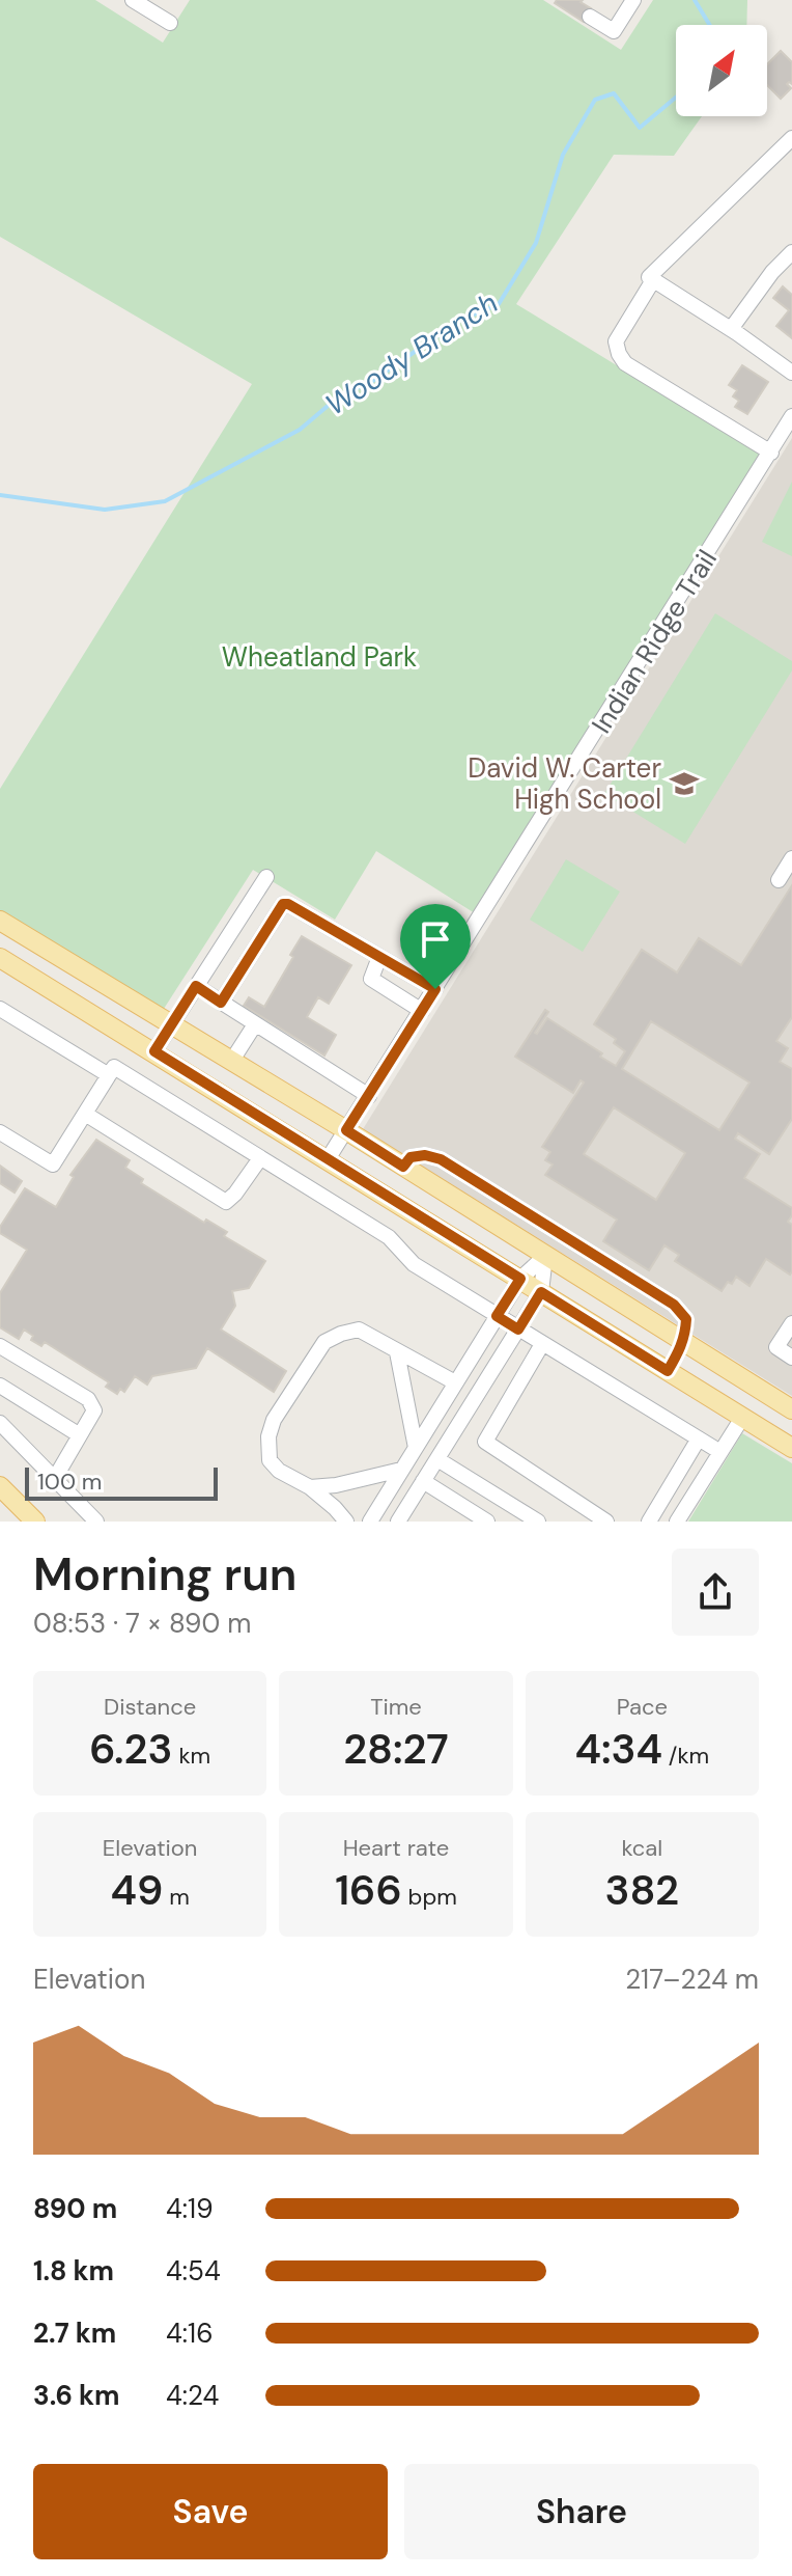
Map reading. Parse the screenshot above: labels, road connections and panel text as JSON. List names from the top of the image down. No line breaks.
{"streets":{"street":["Indian Ridge Trail"]},"water":["Woody Branch"],"parks":["Wheatland Park"],"places":{"school or university":["David W. Carter High School"]},"scale_bar":"100 m","north":"top right","page":{"scale":"100 m","heading":["Morning run","08:53 · 7 × 890 m"],"stats":[["Distance","6.23 km"],["Time","28:27"],["Pace","4:34 /km"],["Elevation","49 m"],["Heart rate","166 bpm"],["kcal","382"]],"chart":["Elevation","217–224 m"],"list":[{"name":"890 m","note":"4:19"},{"name":"1.8 km","note":"4:54"},{"name":"2.7 km","note":"4:16"},{"name":"3.6 km","note":"4:24"}],"buttons":["Save","Share"]}}
